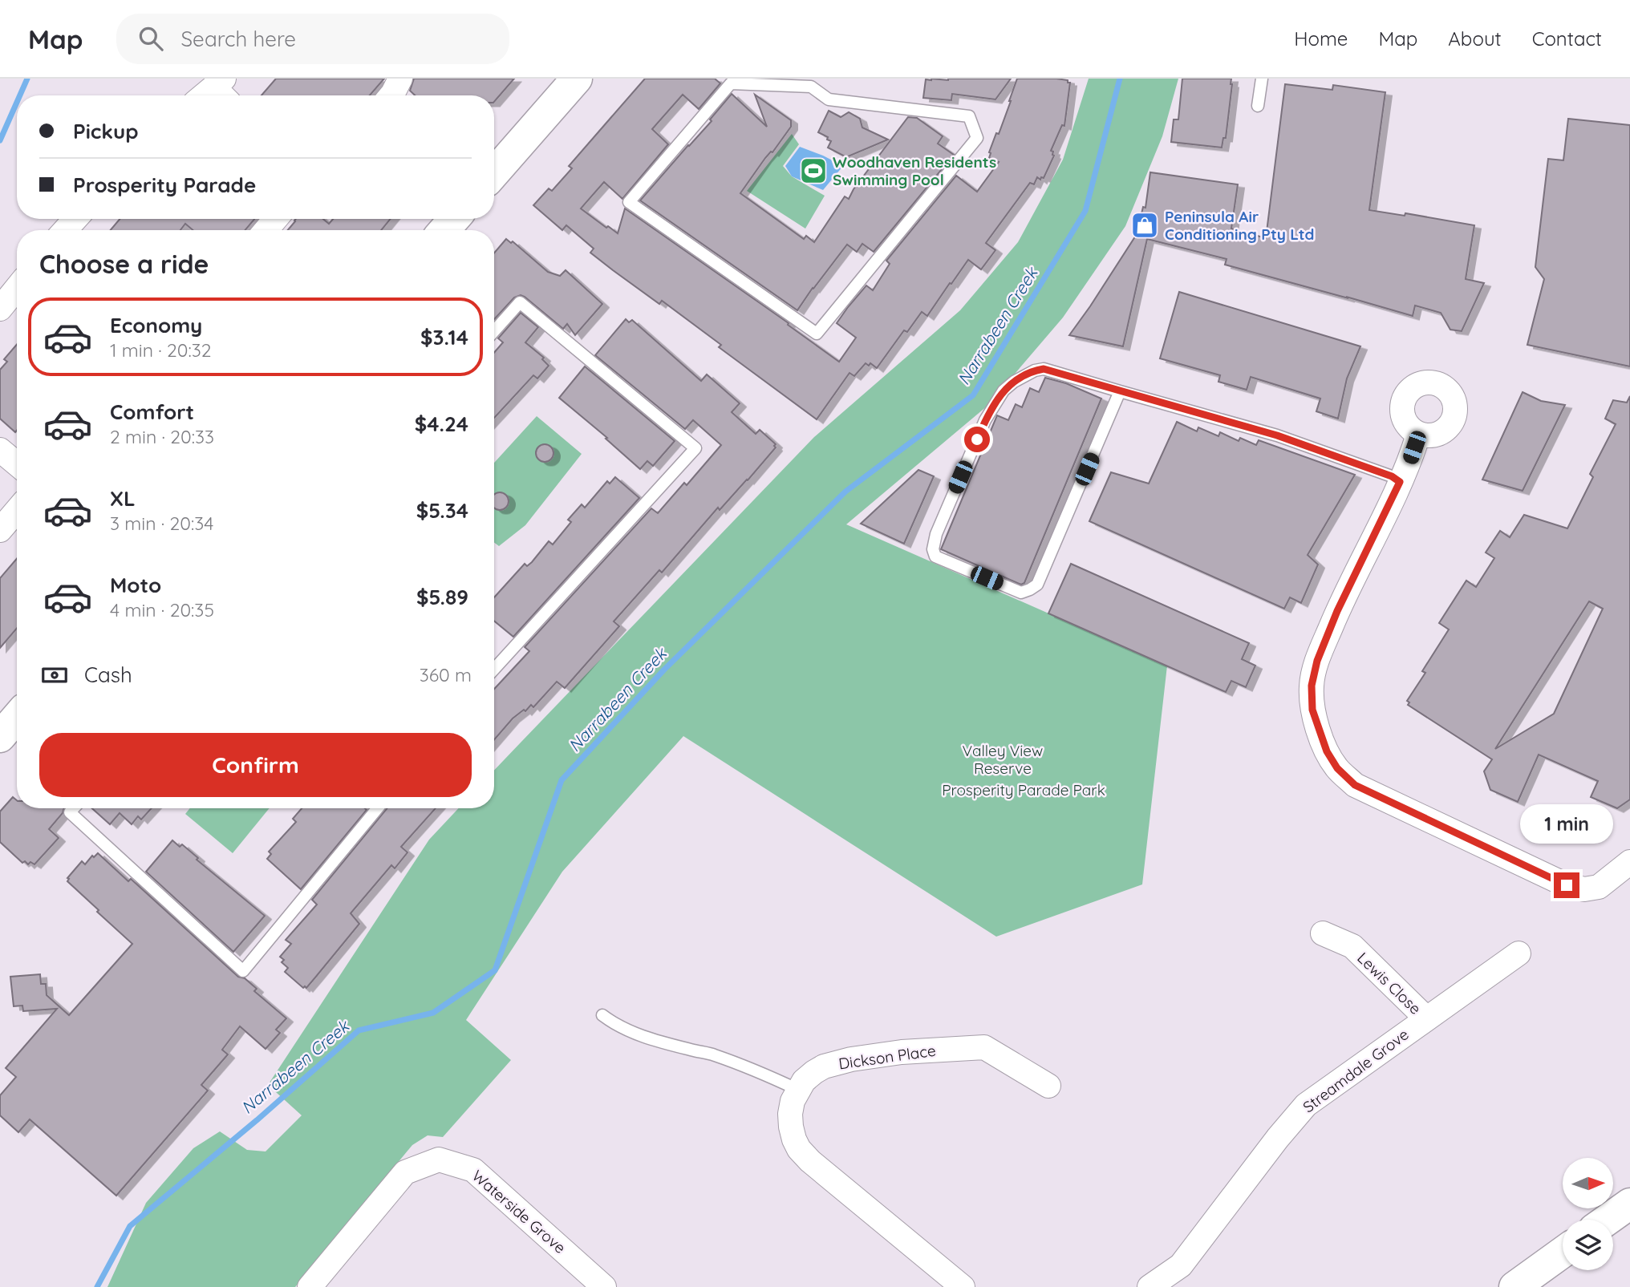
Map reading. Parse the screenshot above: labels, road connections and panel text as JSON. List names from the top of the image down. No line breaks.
{"streets":{"street":["Lewis Close","Dickson Place","Streamdale Grove","Waterside Grove"]},"crossings":[["Lewis Close","Streamdale Grove"]],"water":["Narrabeen Creek"],"parks":["Valley View Reserve","Prosperity Parade Park"],"places":{"sports":["Woodhaven Residents Swimming Pool"],"shop":["Peninsula Air Conditioning Pty Ltd"]},"north":"right","page":{"header":"Map","search":"Search here","nav":["Home","Map","About","Contact"],"banner":["Pickup","Prosperity Parade"],"heading":"Choose a ride","list":[{"name":"Economy","note":"1 min · 20:32","value":"$3.14"},{"name":"Comfort","note":"2 min · 20:33","value":"$4.24"},{"name":"XL","note":"3 min · 20:34","value":"$5.34"},{"name":"Moto","note":"4 min · 20:35","value":"$5.89"}],"pay":["Cash","360 m"],"buttons":"Confirm","bubble":"1 min"}}
